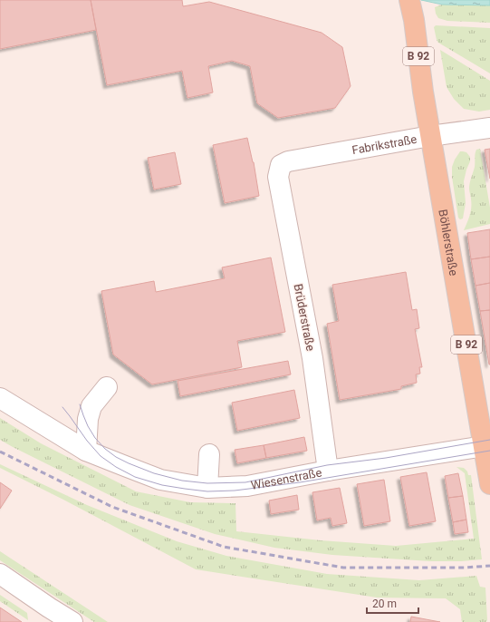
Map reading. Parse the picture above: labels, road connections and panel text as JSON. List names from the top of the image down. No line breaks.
{"streets":{"main road":["B 92","Böhlerstraße"],"street":["Fabrikstraße","Brüderstraße","Wiesenstraße"]},"crossings":[["Fabrikstraße","Böhlerstraße"],["Fabrikstraße","Brüderstraße"],["Böhlerstraße","Wiesenstraße"],["Brüderstraße","Wiesenstraße"]],"scale_bar":"20 m"}
